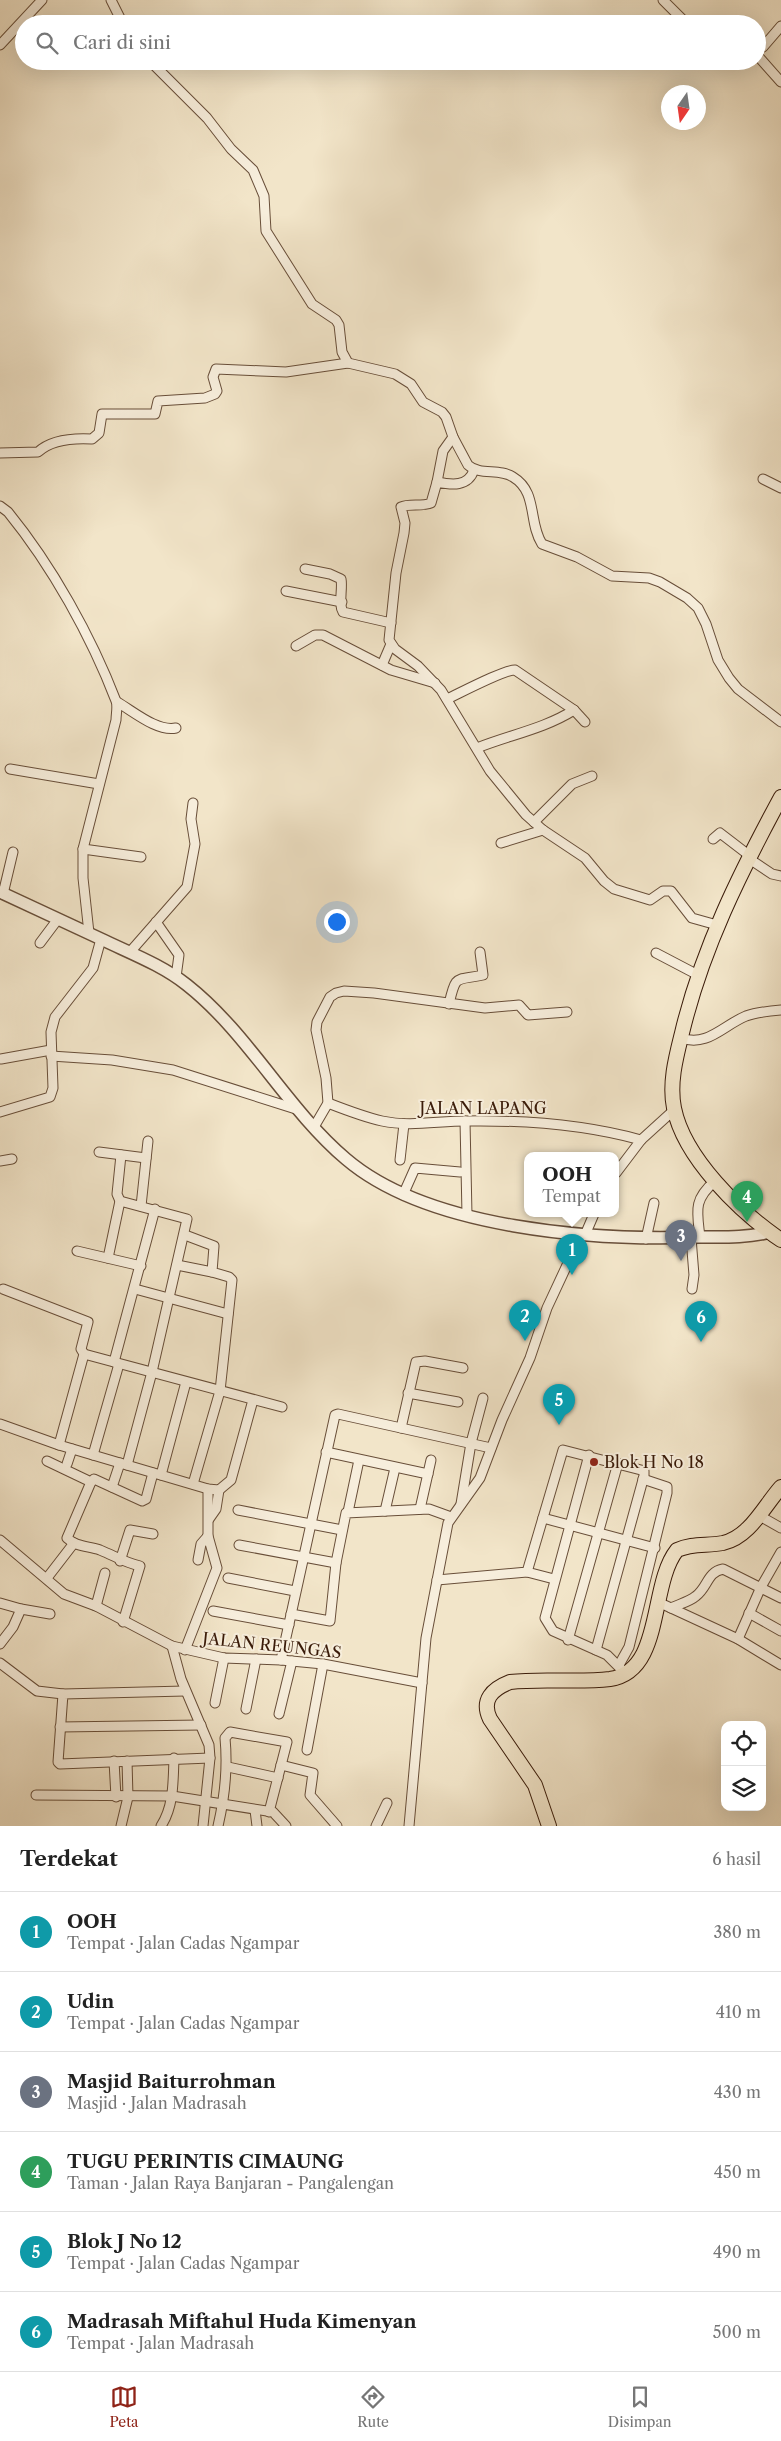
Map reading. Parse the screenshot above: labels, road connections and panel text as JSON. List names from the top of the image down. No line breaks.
{"streets":{"street":["JALAN LAPANG","JALAN REUNGAS"]},"places":["Blok H No 18"],"north":"bottom","page":{"search":"Cari di sini","popup":["OOH","Tempat"],"pins":["4","3","1","2","6","5"],"heading":["Terdekat","6 hasil"],"list":[{"mark":"1","name":"OOH","note":"Tempat · Jalan Cadas Ngampar","value":"380 m"},{"mark":"2","name":"Udin","note":"Tempat · Jalan Cadas Ngampar","value":"410 m"},{"mark":"3","name":"Masjid Baiturrohman","note":"Masjid · Jalan Madrasah","value":"430 m"},{"mark":"4","name":"TUGU PERINTIS CIMAUNG","note":"Taman · Jalan Raya Banjaran - Pangalengan","value":"450 m"},{"mark":"5","name":"Blok J No 12","note":"Tempat · Jalan Cadas Ngampar","value":"490 m"},{"mark":"6","name":"Madrasah Miftahul Huda Kimenyan","note":"Tempat · Jalan Madrasah","value":"500 m"}],"nav":["Peta","Rute","Disimpan"]}}
